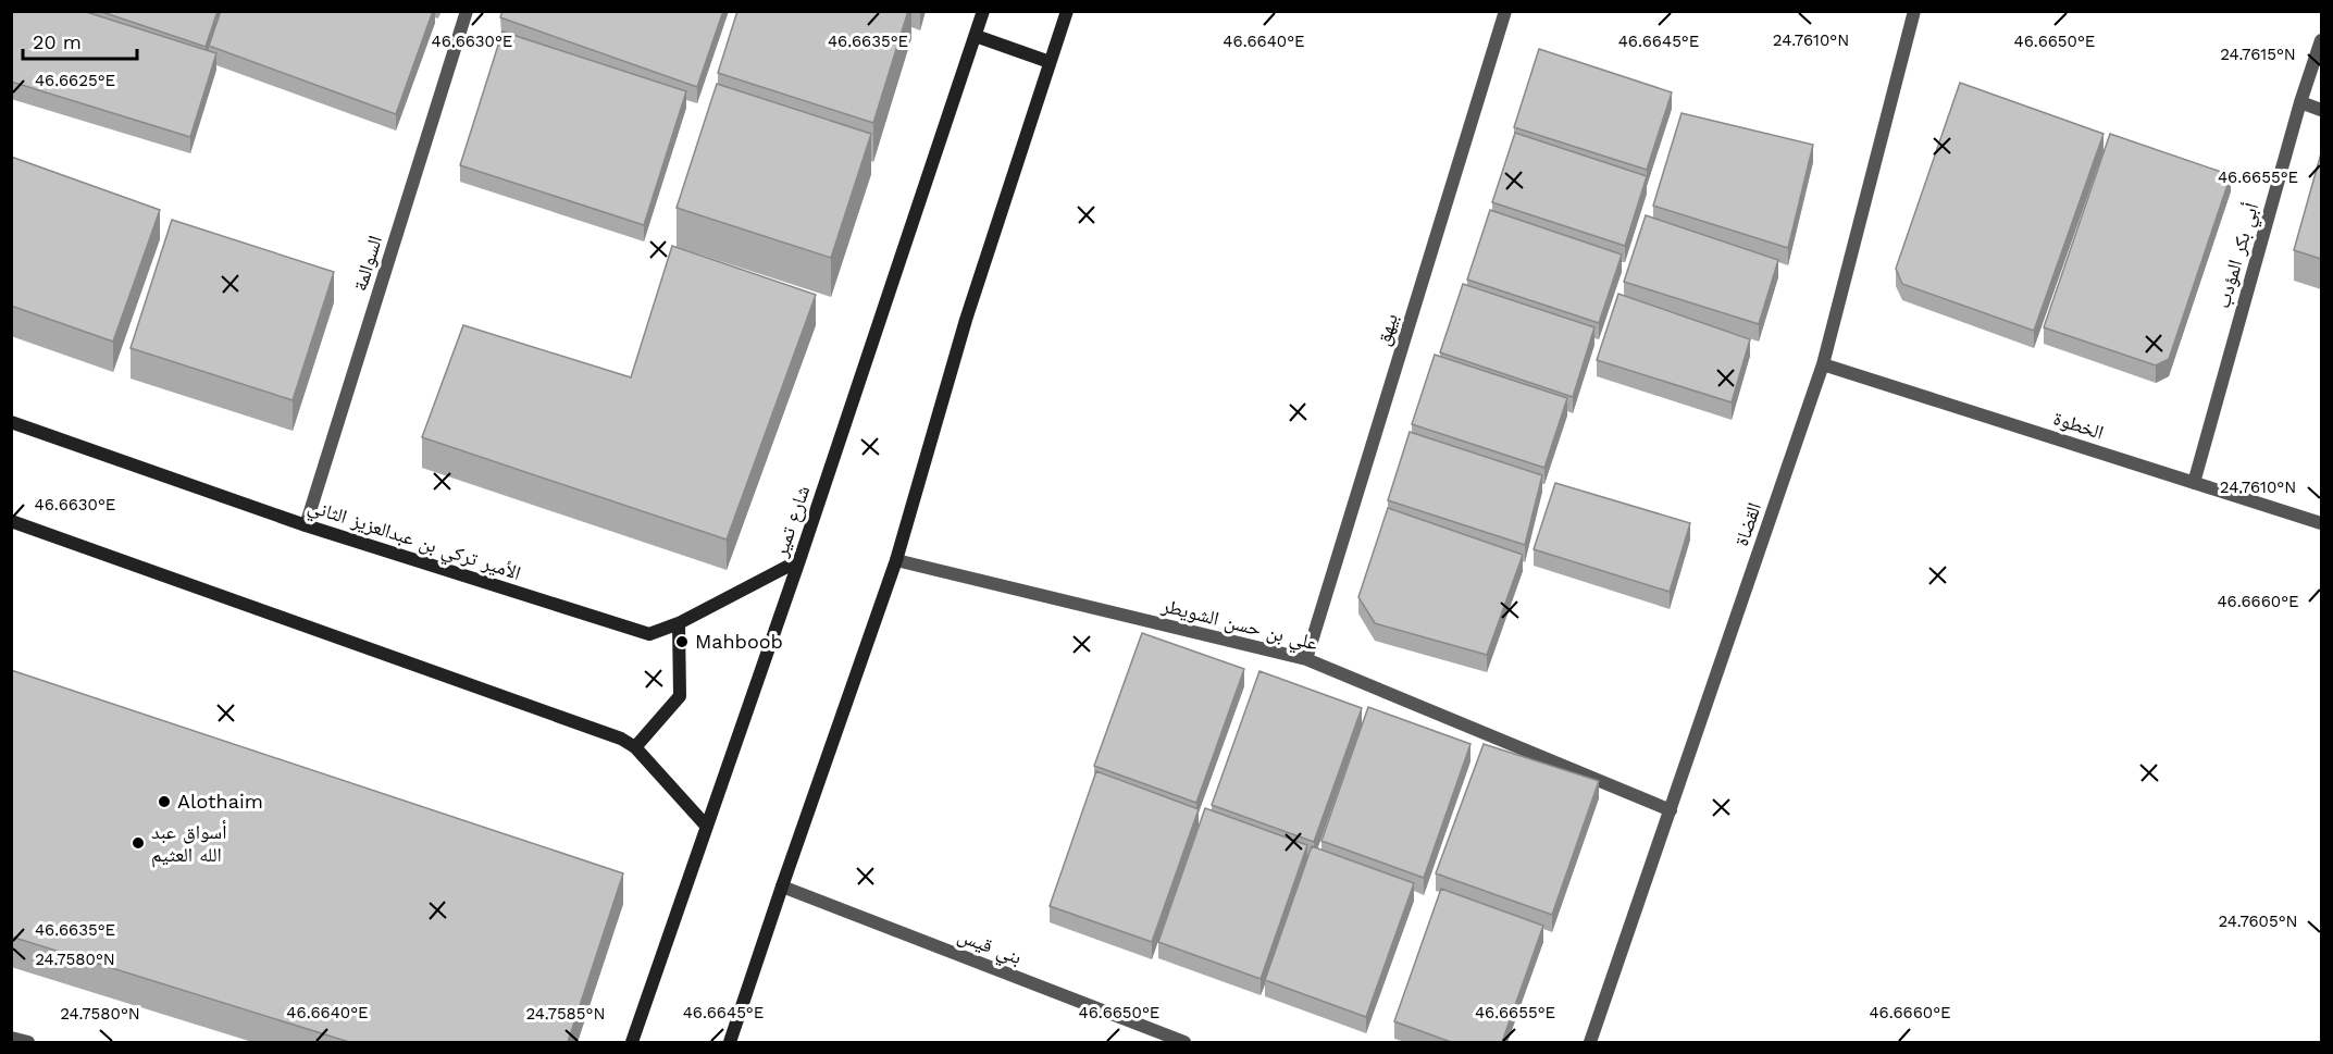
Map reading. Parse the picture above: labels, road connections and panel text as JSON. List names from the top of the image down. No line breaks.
{"streets":{"street":["أبي بكر المؤدب","السوالمة","بيهق","الخطوة","شارع تمير","القضاة","الأمير تركي بن عبدالعزيز الثاني","علي بن حسن الشويطر","بني قيس"]},"crossings":[["أبي بكر المؤدب","الخطوة"],["السوالمة","الأمير تركي بن عبدالعزيز الثاني"],["بيهق","علي بن حسن الشويطر"],["الخطوة","القضاة"],["شارع تمير","الأمير تركي بن عبدالعزيز الثاني"],["القضاة","علي بن حسن الشويطر"]],"places":["Mahboob","Alothaim","أسواق عبد الله العثيم"],"scale_bar":"20 m","coordinates":["24.7610°N","46.6630°E","46.6635°E","46.6640°E","46.6645°E","46.6650°E","24.7615°N","46.6625°E","46.6655°E","46.6660°E","24.7605°N","24.7580°N","24.7585°N"]}
